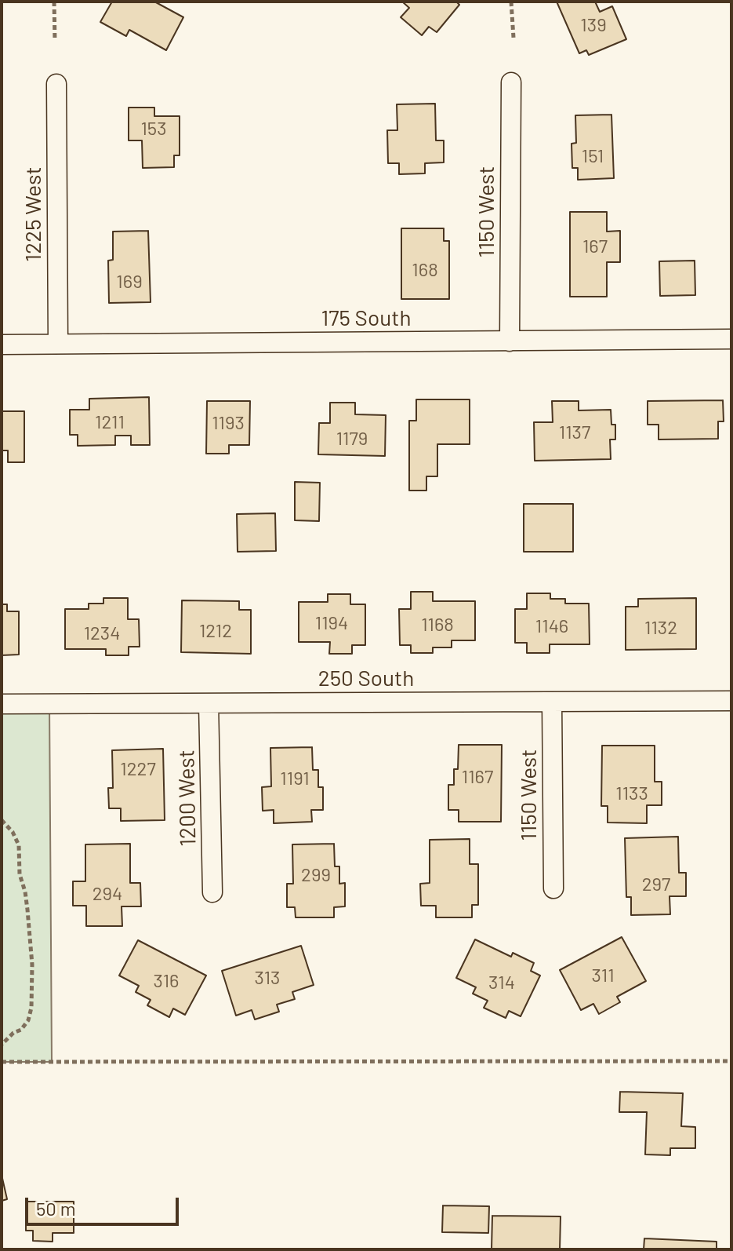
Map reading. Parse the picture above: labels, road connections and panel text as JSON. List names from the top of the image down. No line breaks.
{"streets":{"street":["1150 West","1225 West","175 South","250 South","1200 West"]},"crossings":[["1150 West","175 South"],["1150 West","250 South"],["1225 West","175 South"],["250 South","1200 West"]],"house_numbers":["139","153","151","167","168","169","1211","1193","1137","1179","1194","1168","1146","1132","1212","1234","1227","1167","1191","1133","299","297","294","311","313","316","314"],"scale_bar":"50 m"}
